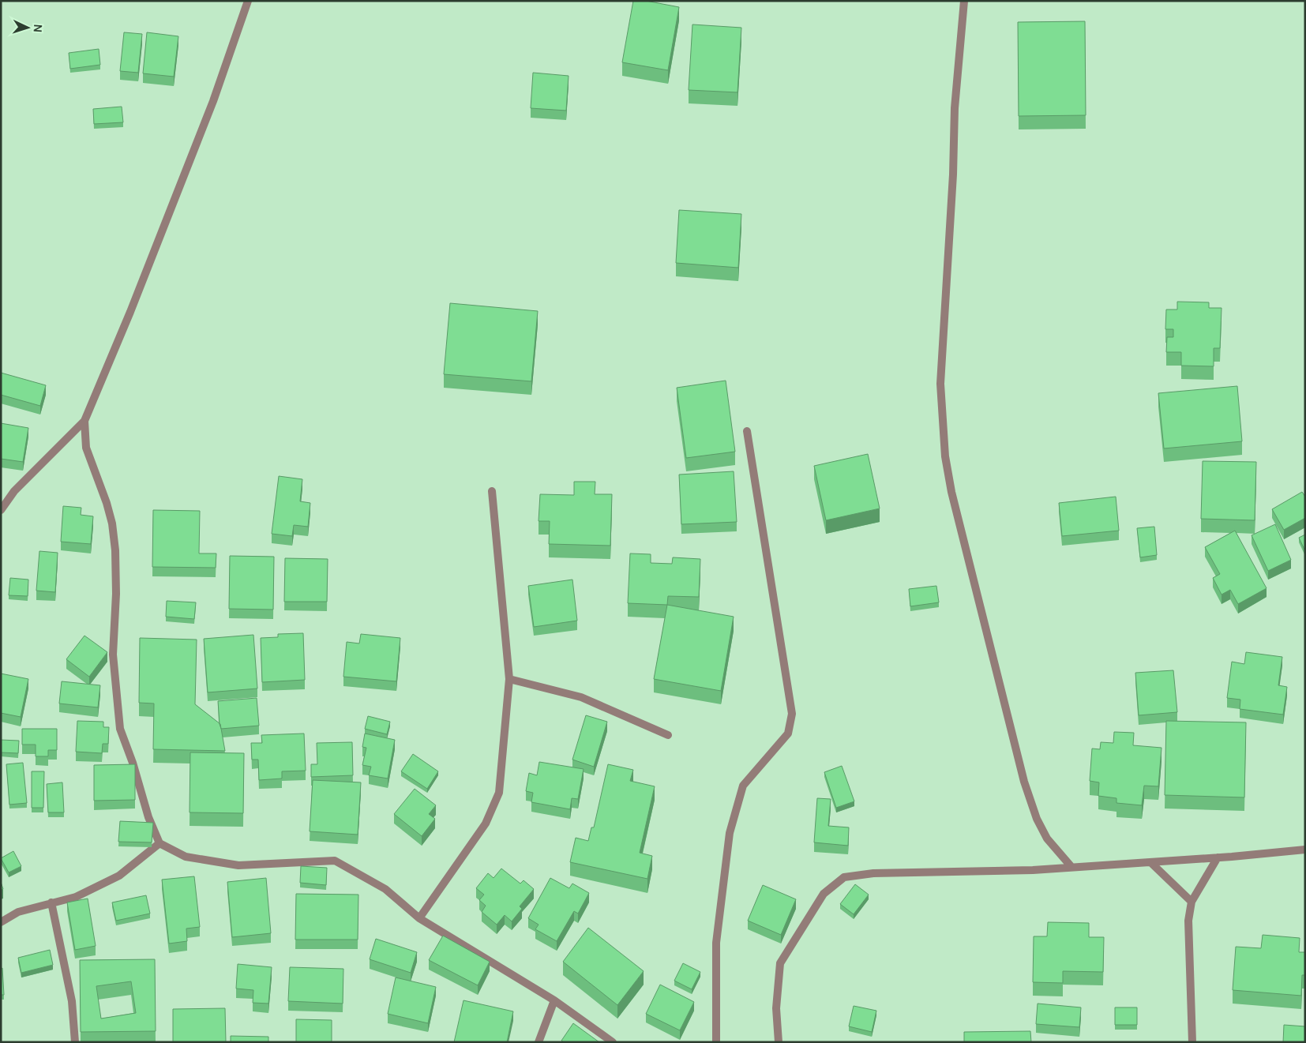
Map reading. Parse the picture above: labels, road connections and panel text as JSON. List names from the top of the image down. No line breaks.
{"north":"right"}
